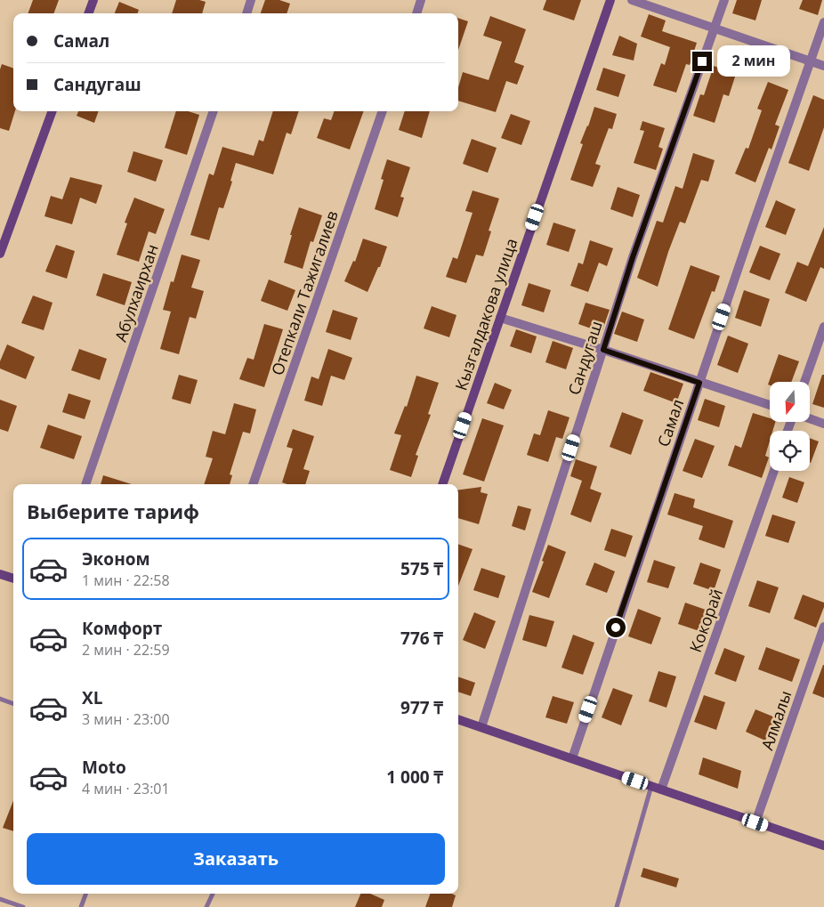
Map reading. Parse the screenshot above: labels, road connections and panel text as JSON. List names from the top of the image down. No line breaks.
{"streets":{"street":["Абулхаирхан","Отепкали Тажигалиев","Кызгалдакова улица","Сандугаш","Самал","Кокорай","Алмалы"]},"north":"bottom","page":{"banner":["Самал","Сандугаш"],"bubble":"2 мин","heading":"Выберите тариф","list":[{"name":"Эконом","note":"1 мин · 22:58","value":"575 ₸"},{"name":"Комфорт","note":"2 мин · 22:59","value":"776 ₸"},{"name":"XL","note":"3 мин · 23:00","value":"977 ₸"},{"name":"Moto","note":"4 мин · 23:01","value":"1 000 ₸"}],"buttons":"Заказать"}}
